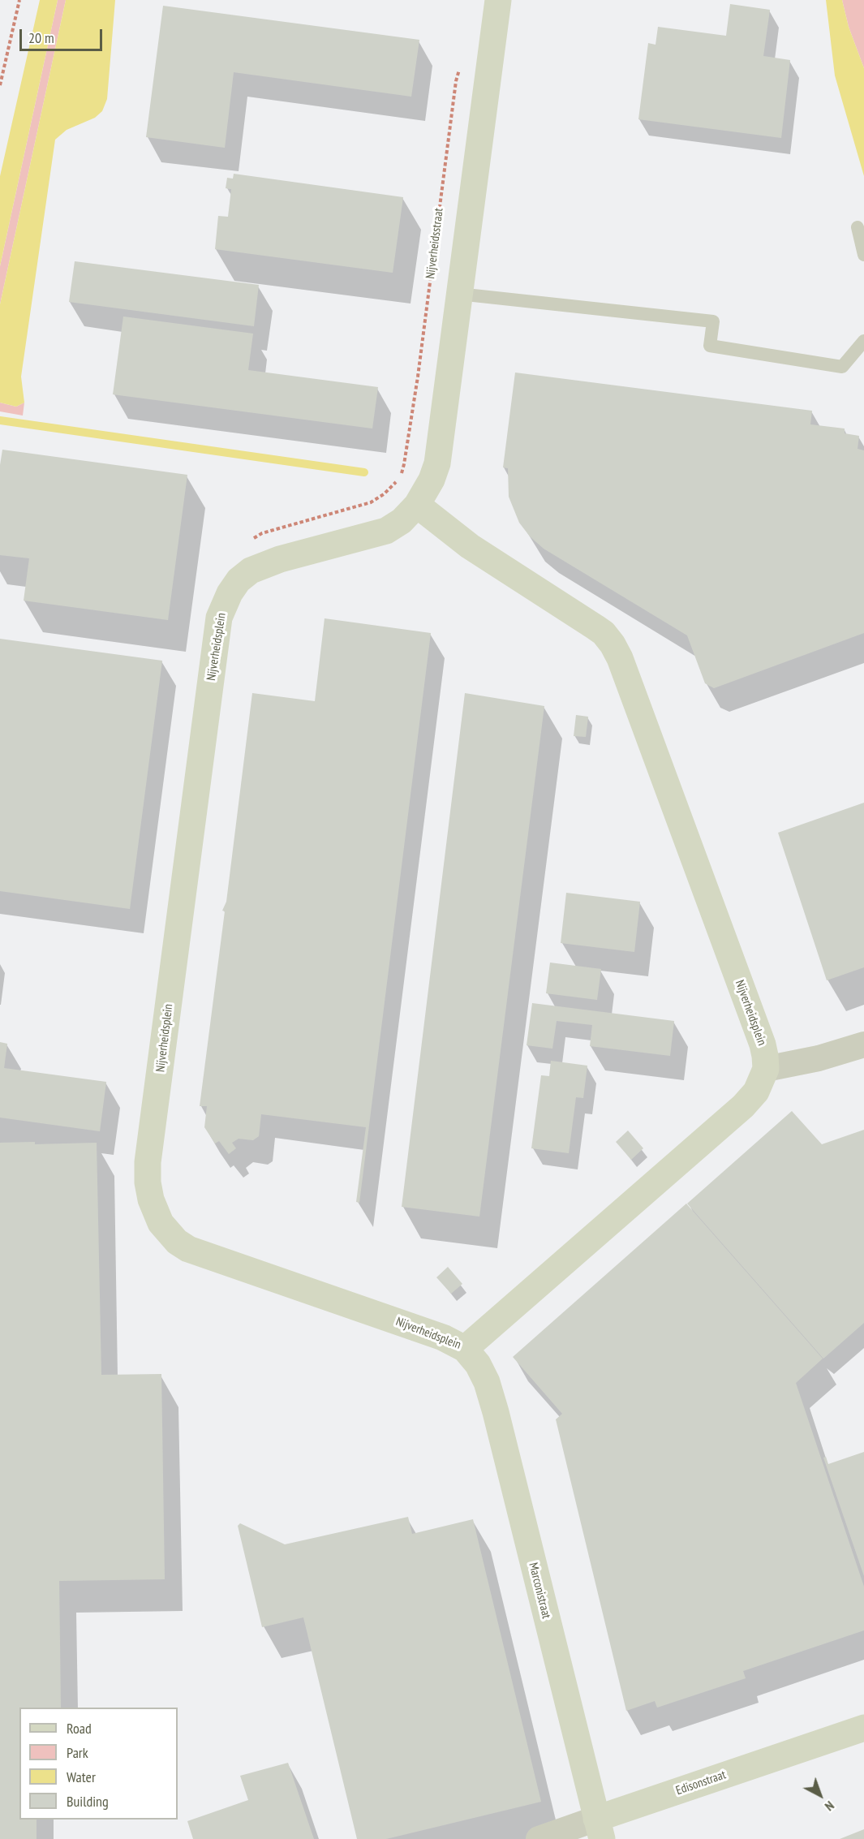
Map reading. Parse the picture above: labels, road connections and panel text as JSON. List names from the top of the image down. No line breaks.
{"streets":{"street":["Nijverheidsplein","Marconistraat","Edisonstraat"],"path":["Nijverheidsstraat"]},"crossings":[["Nijverheidsplein","Marconistraat"],["Marconistraat","Edisonstraat"]],"legend":["Road","Park","Water","Building"],"scale_bar":"20 m","north":"bottom right"}
